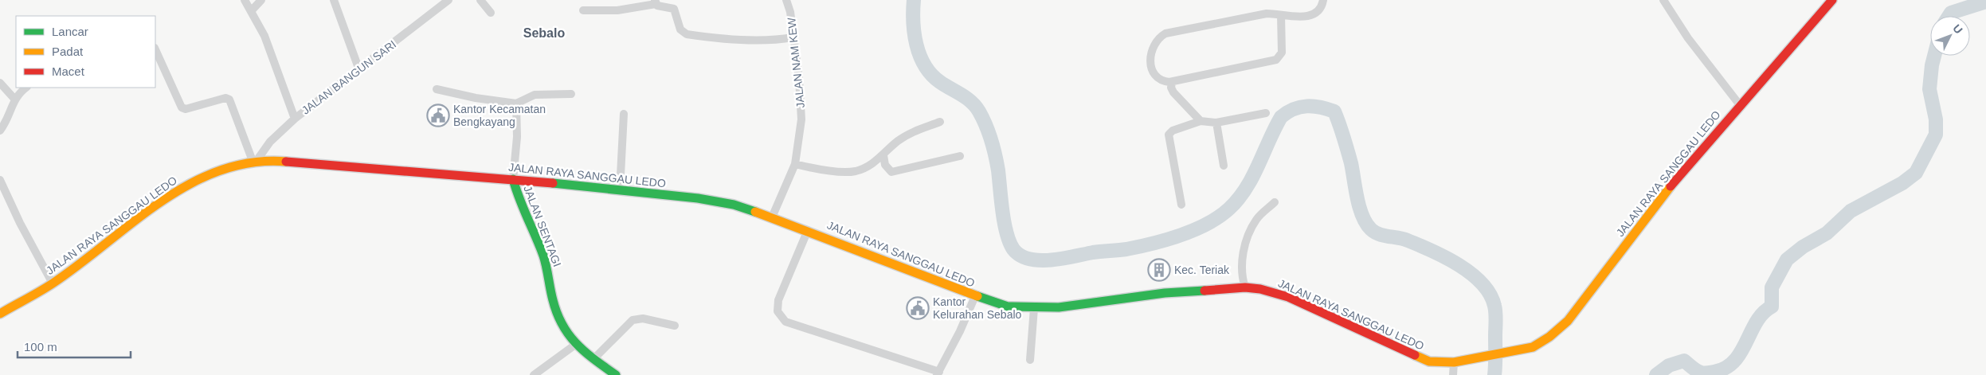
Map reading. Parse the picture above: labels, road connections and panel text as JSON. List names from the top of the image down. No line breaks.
{"streets":{"main road":["JALAN RAYA SANGGAU LEDO","JALAN SENTAGI"],"street":["JALAN NAM KEW","JALAN BANGUN SARI"]},"crossings":[["JALAN NAM KEW","JALAN RAYA SANGGAU LEDO"],["JALAN BANGUN SARI","JALAN RAYA SANGGAU LEDO"],["JALAN RAYA SANGGAU LEDO","JALAN SENTAGI"]],"districts":["Sebalo"],"places":{"public building":["Kantor Kecamatan Bengkayang","Kantor Kelurahan Sebalo"],"building":["Kec. Teriak"]},"legend":["Lancar","Padat","Macet"],"scale_bar":"100 m","north":"top right"}
